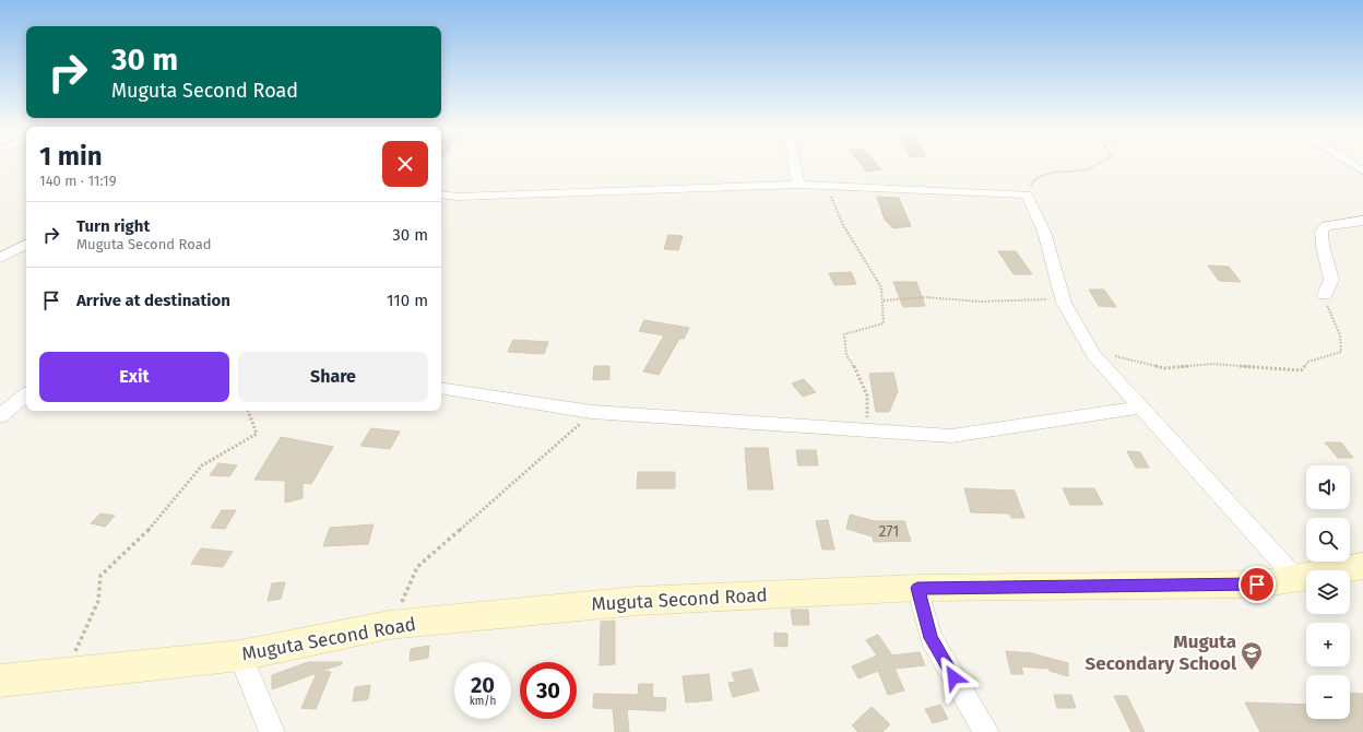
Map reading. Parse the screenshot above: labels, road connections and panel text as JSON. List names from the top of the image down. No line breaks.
{"streets":{"street":["Muguta Second Road"]},"places":{"school or university":["Muguta Secondary School"]},"house_numbers":["271"],"page":{"turn":["30 m","Muguta Second Road"],"heading":["1 min","140 m · 11:19"],"list":[{"name":"Turn right","note":"Muguta Second Road","value":"30 m"},{"name":"Arrive at destination","value":"110 m"}],"buttons":["Exit","Share"],"map_buttons":["+","−"],"speed":"20 km/h","limit":"30"}}
